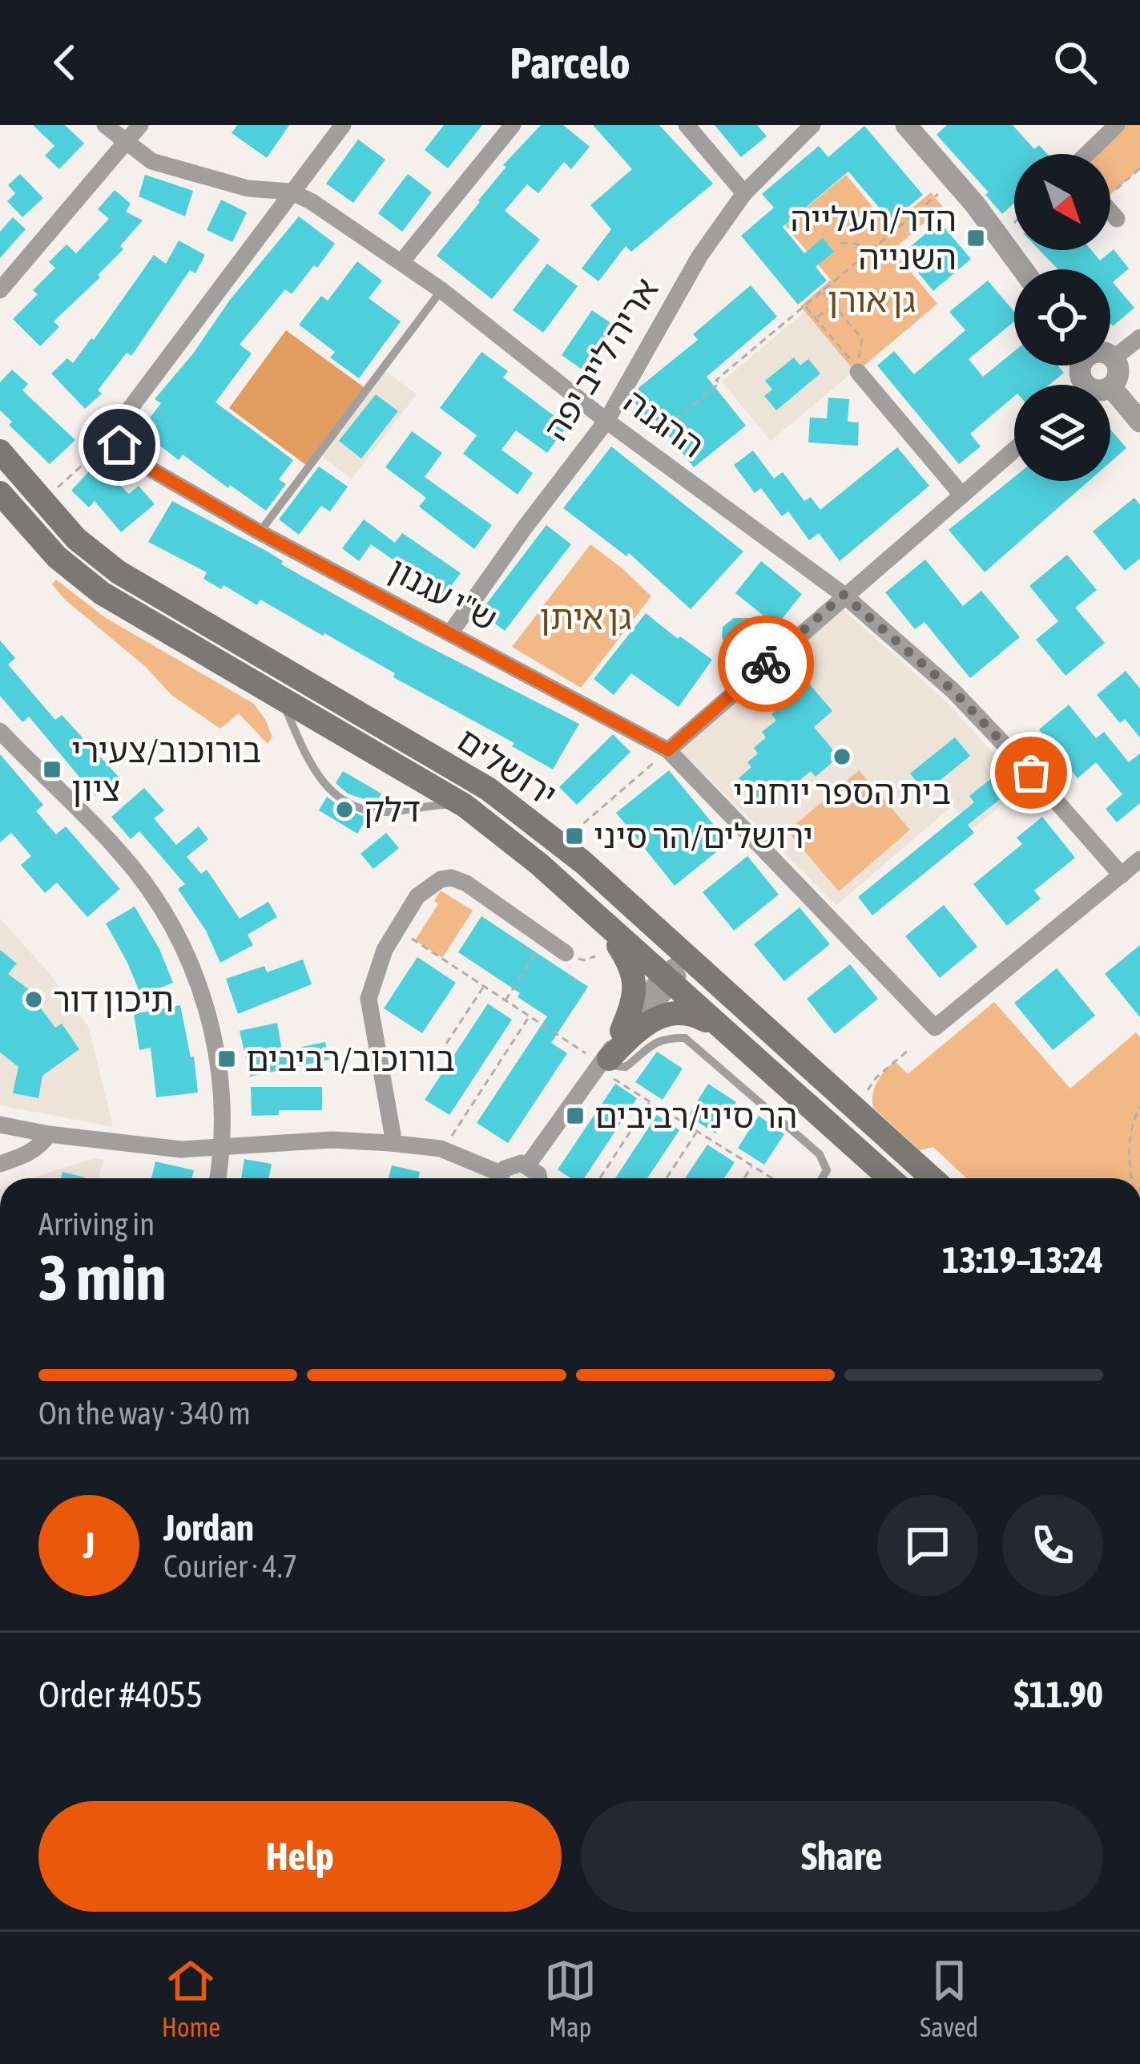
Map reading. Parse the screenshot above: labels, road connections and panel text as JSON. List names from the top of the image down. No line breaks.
{"streets":{"main road":["ירושלים"],"street":["אריה לייב יפה","ההגנה","ש\"י עגנון"]},"crossings":[["אריה לייב יפה","ההגנה"],["אריה לייב יפה","ש\"י עגנון"],["ההגנה","ש\"י עגנון"]],"parks":["גן אורן","גן איתן"],"places":{"transit":["הדר/העלייה השנייה","בורוכוב/צעירי ציון","ירושלים/הר סיני","בורוכוב/רביבים","הר סיני/רביבים"],"other":["בית הספר יוחנני","דלק","תיכון דור"]},"north":"bottom right","page":{"header":"Parcelo","heading":["3 min","Arriving in","13:19–13:24"],"panel":["Jordan","Courier · 4.7","Order #4055","$11.90"],"bar":"On the way · 340 m","round":"J","buttons":["Help","Share"],"tabs":["Home","Map","Saved"]}}
